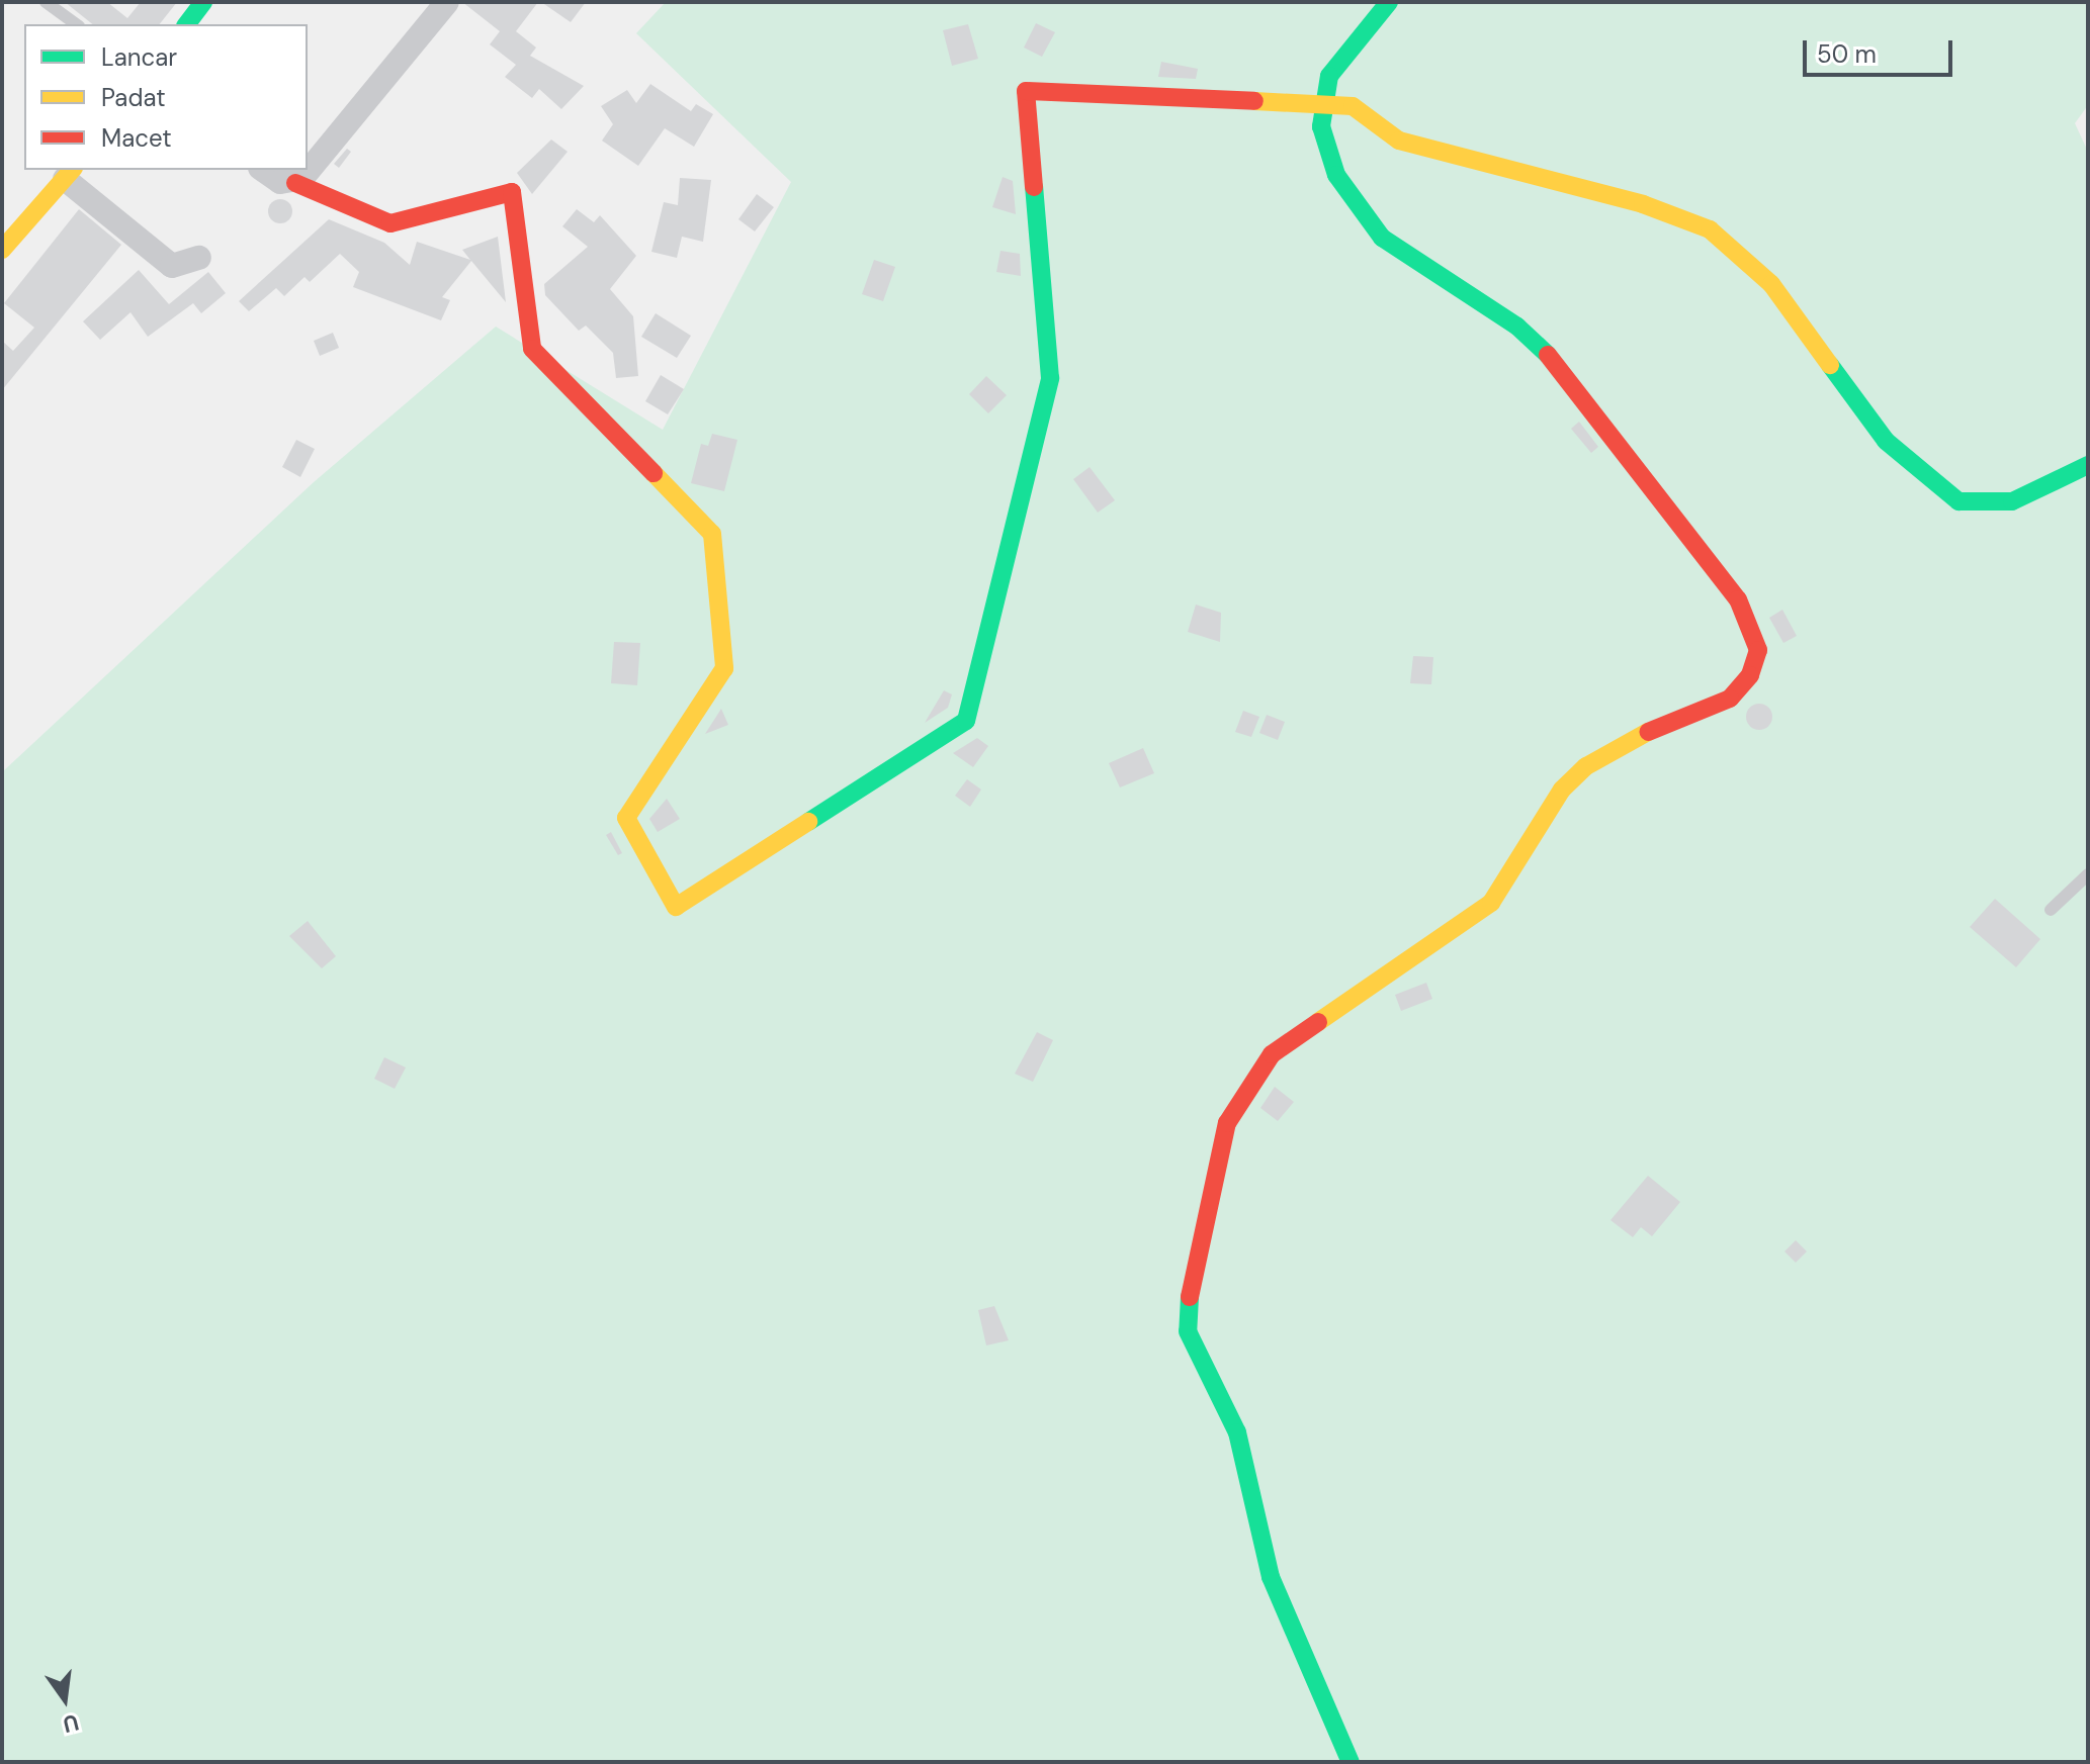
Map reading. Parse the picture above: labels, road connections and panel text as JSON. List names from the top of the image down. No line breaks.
{"legend":["Lancar","Padat","Macet"],"scale_bar":"50 m","north":"bottom"}
